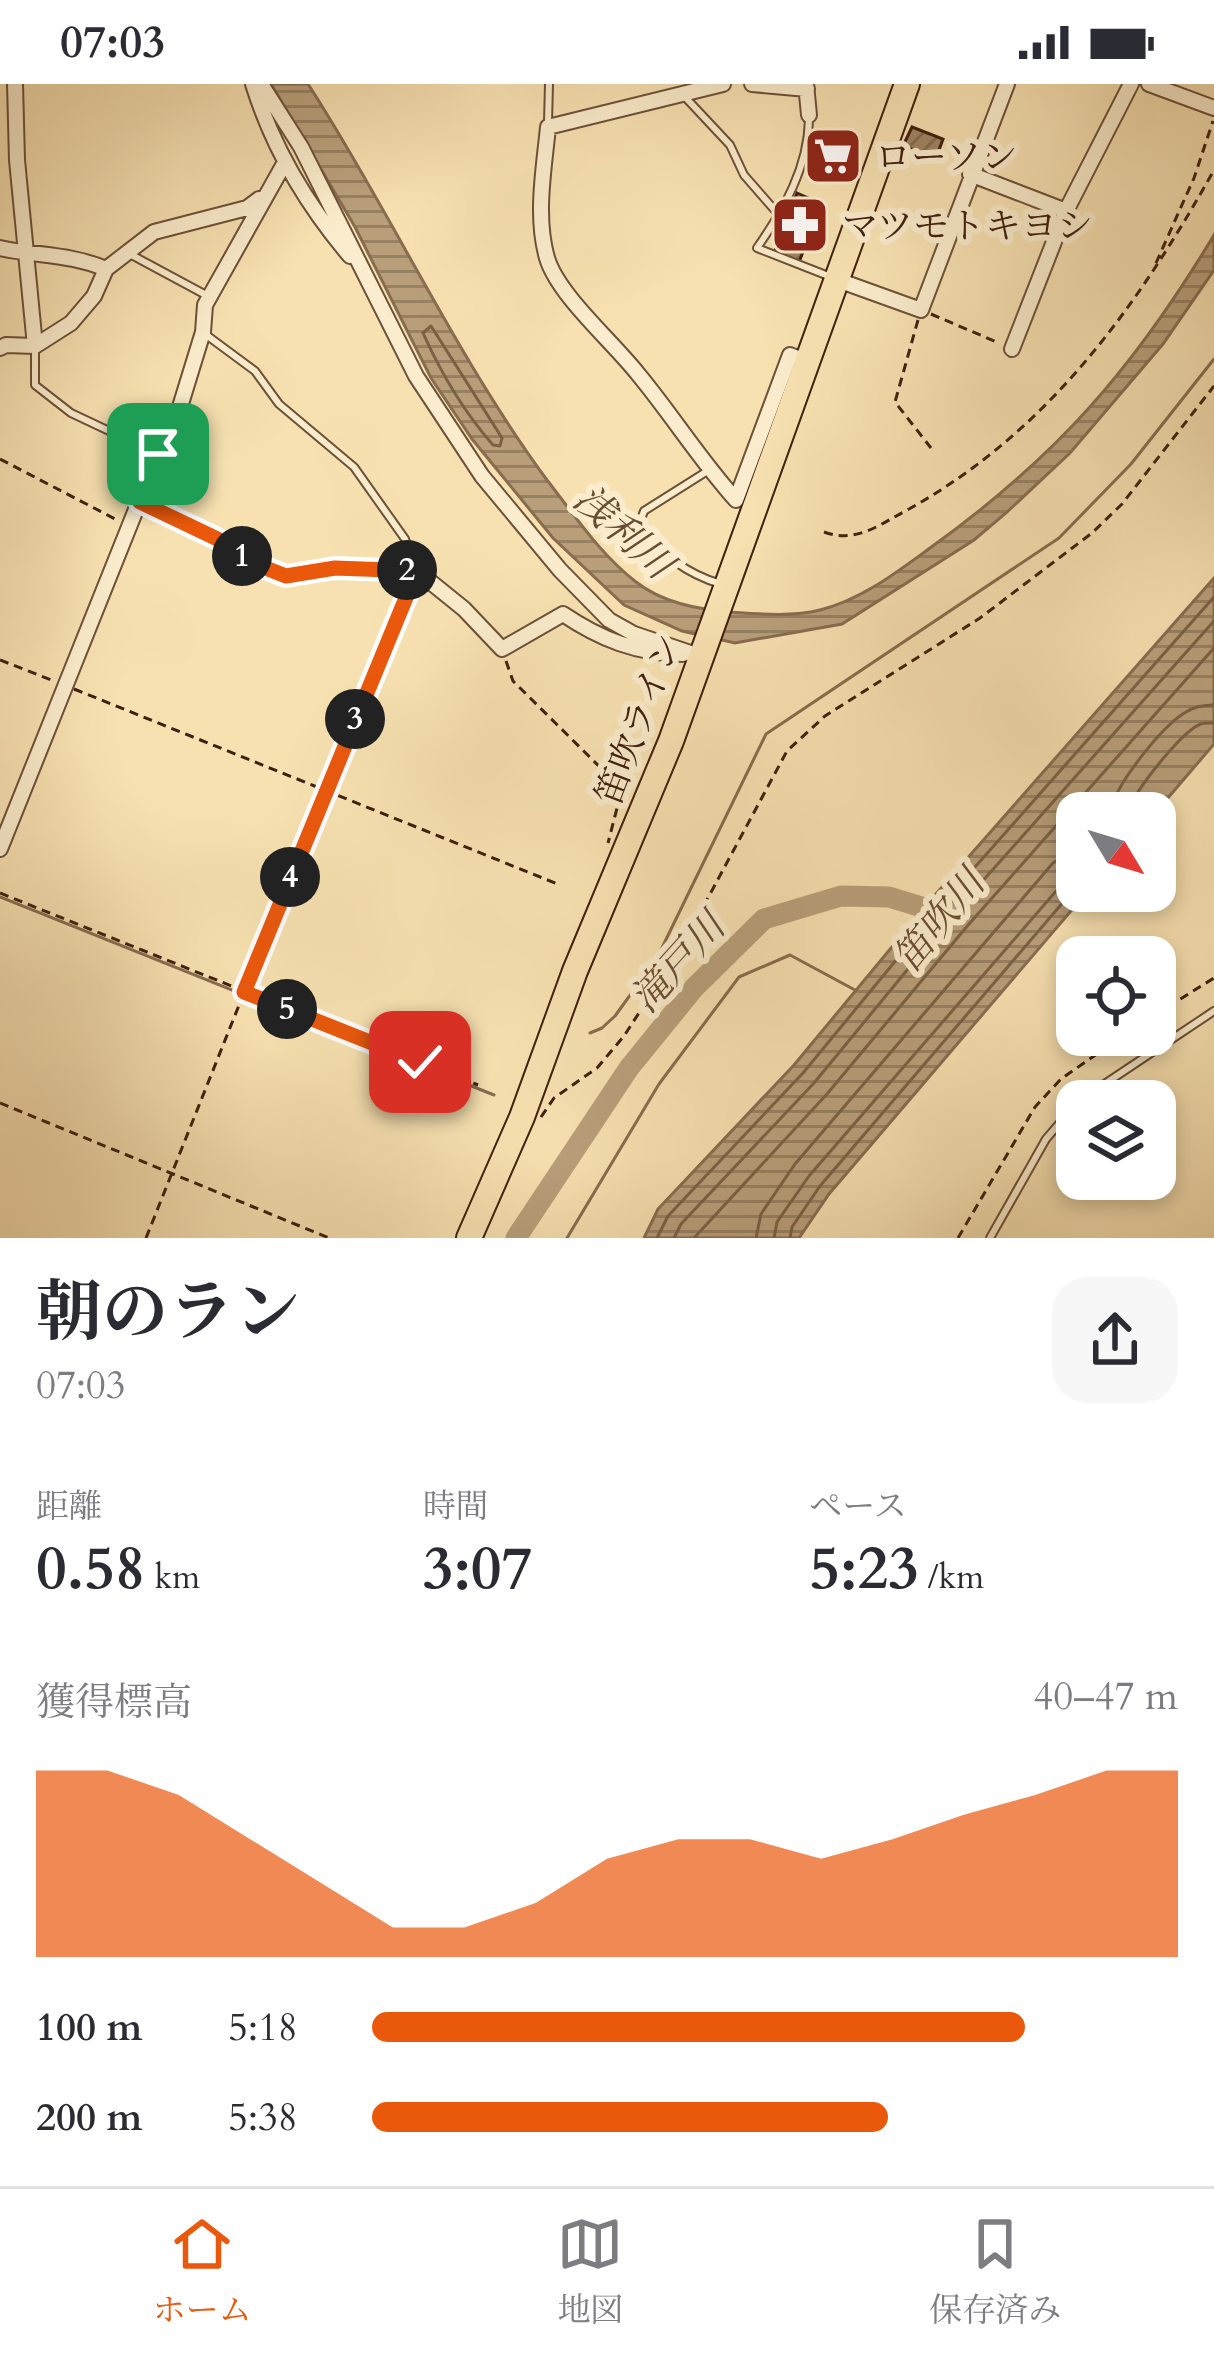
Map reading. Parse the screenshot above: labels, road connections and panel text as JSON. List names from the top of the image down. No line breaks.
{"streets":{"highway":["笛吹ライン"]},"water":["浅利川","笛吹川","滝戸川"],"places":{"supermarket":["ローソン"],"pharmacy":["マツモトキヨシ"]},"north":"bottom right","page":{"status":"07:03","pins":["1","2","3","4","5"],"heading":["朝のラン","07:03"],"stats":[["距離","0.58 km"],["時間","3:07"],["ペース","5:23 /km"]],"chart":["獲得標高","40–47 m"],"list":[{"name":"100 m","note":"5:18"},{"name":"200 m","note":"5:38"}],"tabs":["ホーム","地図","保存済み"]}}
